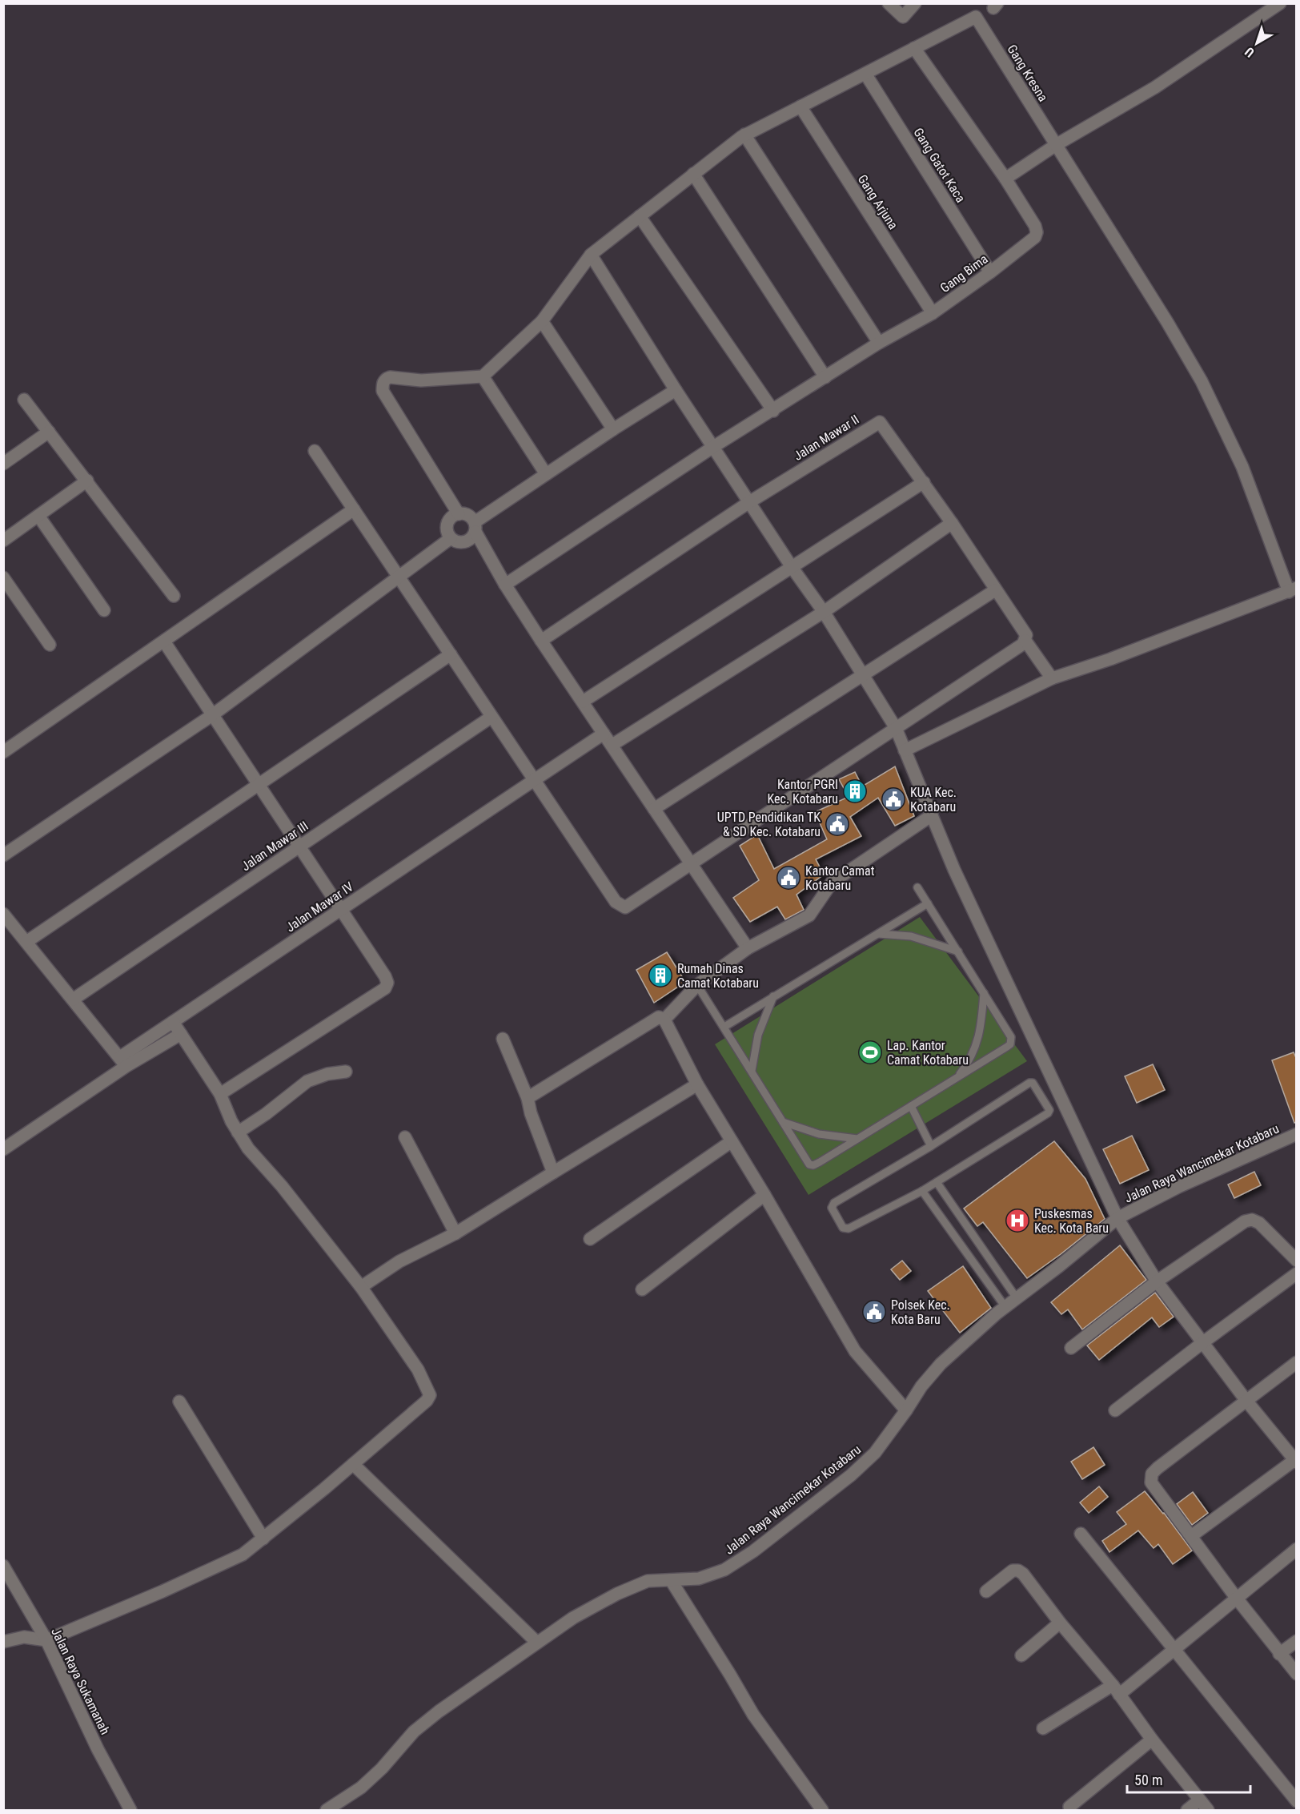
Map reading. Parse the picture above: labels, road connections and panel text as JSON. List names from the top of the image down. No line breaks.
{"streets":{"street":["Gang Kresna","Gang Gatot Kaca","Gang Arjuna","Gang Bima","Jalan Mawar II","Jalan Mawar III","Jalan Mawar IV","Jalan Raya Wancimekar Kotabaru","Jalan Raya Sukamanah"]},"crossings":[["Gang Kresna","Gang Bima"],["Gang Gatot Kaca","Gang Bima"],["Gang Arjuna","Gang Bima"]],"places":{"building":["Kantor PGRI Kec. Kotabaru","Rumah Dinas Camat Kotabaru"],"public building":["KUA Kec. Kotabaru","UPTD Pendidikan TK & SD Kec. Kotabaru","Kantor Camat Kotabaru","Polsek Kec. Kota Baru"],"sports":["Lap. Kantor Camat Kotabaru"],"hospital":["Puskesmas Kec. Kota Baru"]},"scale_bar":"50 m","north":"bottom left"}
